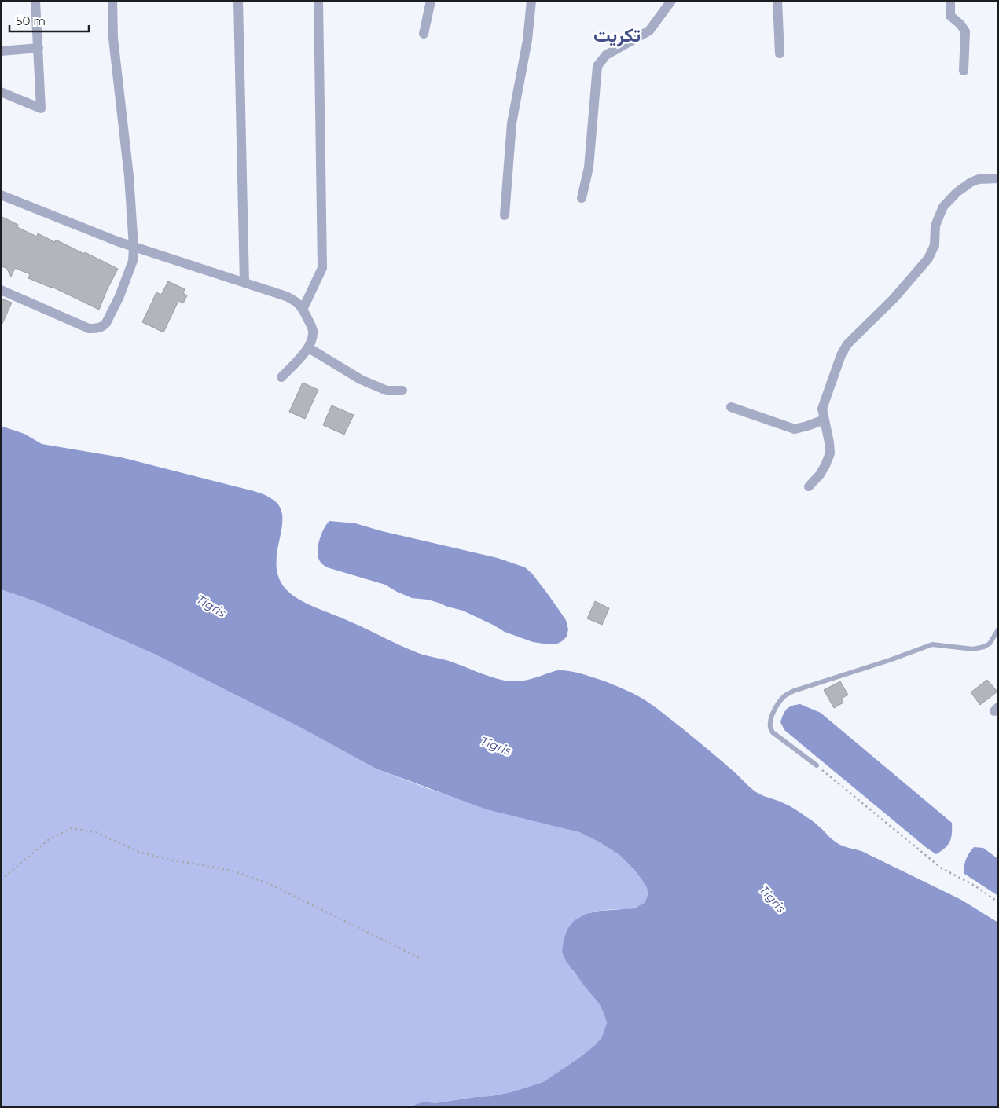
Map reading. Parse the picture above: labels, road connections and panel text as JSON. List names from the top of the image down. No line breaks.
{"districts":["تكريت"],"water":["Tigris"],"scale_bar":"50 m"}
